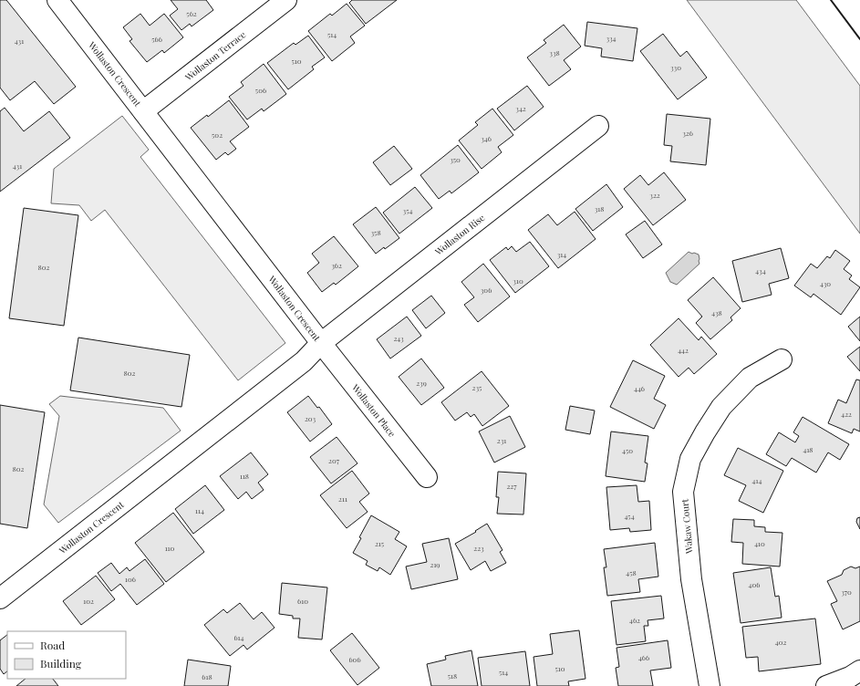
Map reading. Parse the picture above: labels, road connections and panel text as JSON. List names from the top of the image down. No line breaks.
{"streets":{"street":["Wollaston Terrace","Wollaston Crescent","Wollaston Rise","Wollaston Place","Wakaw Court"]},"crossings":[["Wollaston Terrace","Wollaston Crescent"],["Wollaston Crescent","Wollaston Rise"],["Wollaston Crescent","Wollaston Place"],["Wollaston Rise","Wollaston Place"]],"house_numbers":["562","514","334","566","431","338","510","330","506","342","326","502","346","350","431","322","318","354","358","314","362","802","434","310","430","306","438","243","442","802","239","235","446","422","203","231","418","450","207","802","118","414","227","211","114","454","215","410","110","223","219","458","106","406","370","102","610","462","614","402","466","606","510","514","518","618"],"legend":["Road","Building"]}
